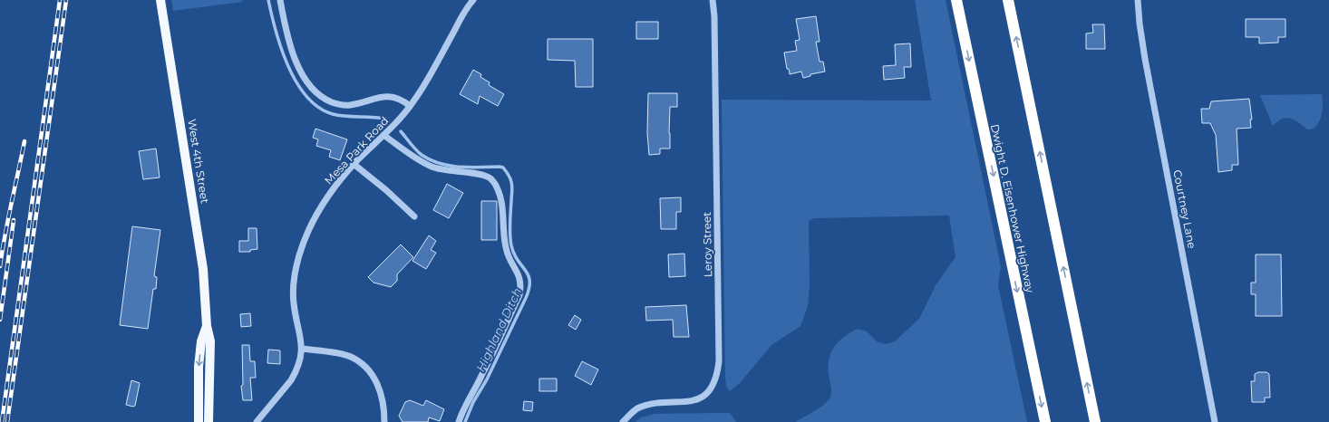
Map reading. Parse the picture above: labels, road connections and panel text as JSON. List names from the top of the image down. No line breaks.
{"streets":{"highway":["Dwight D. Eisenhower Highway"],"main road":["West 4th Street"],"street":["Mesa Park Road","Courtney Lane","Leroy Street"]},"water":["Highland Ditch"]}
